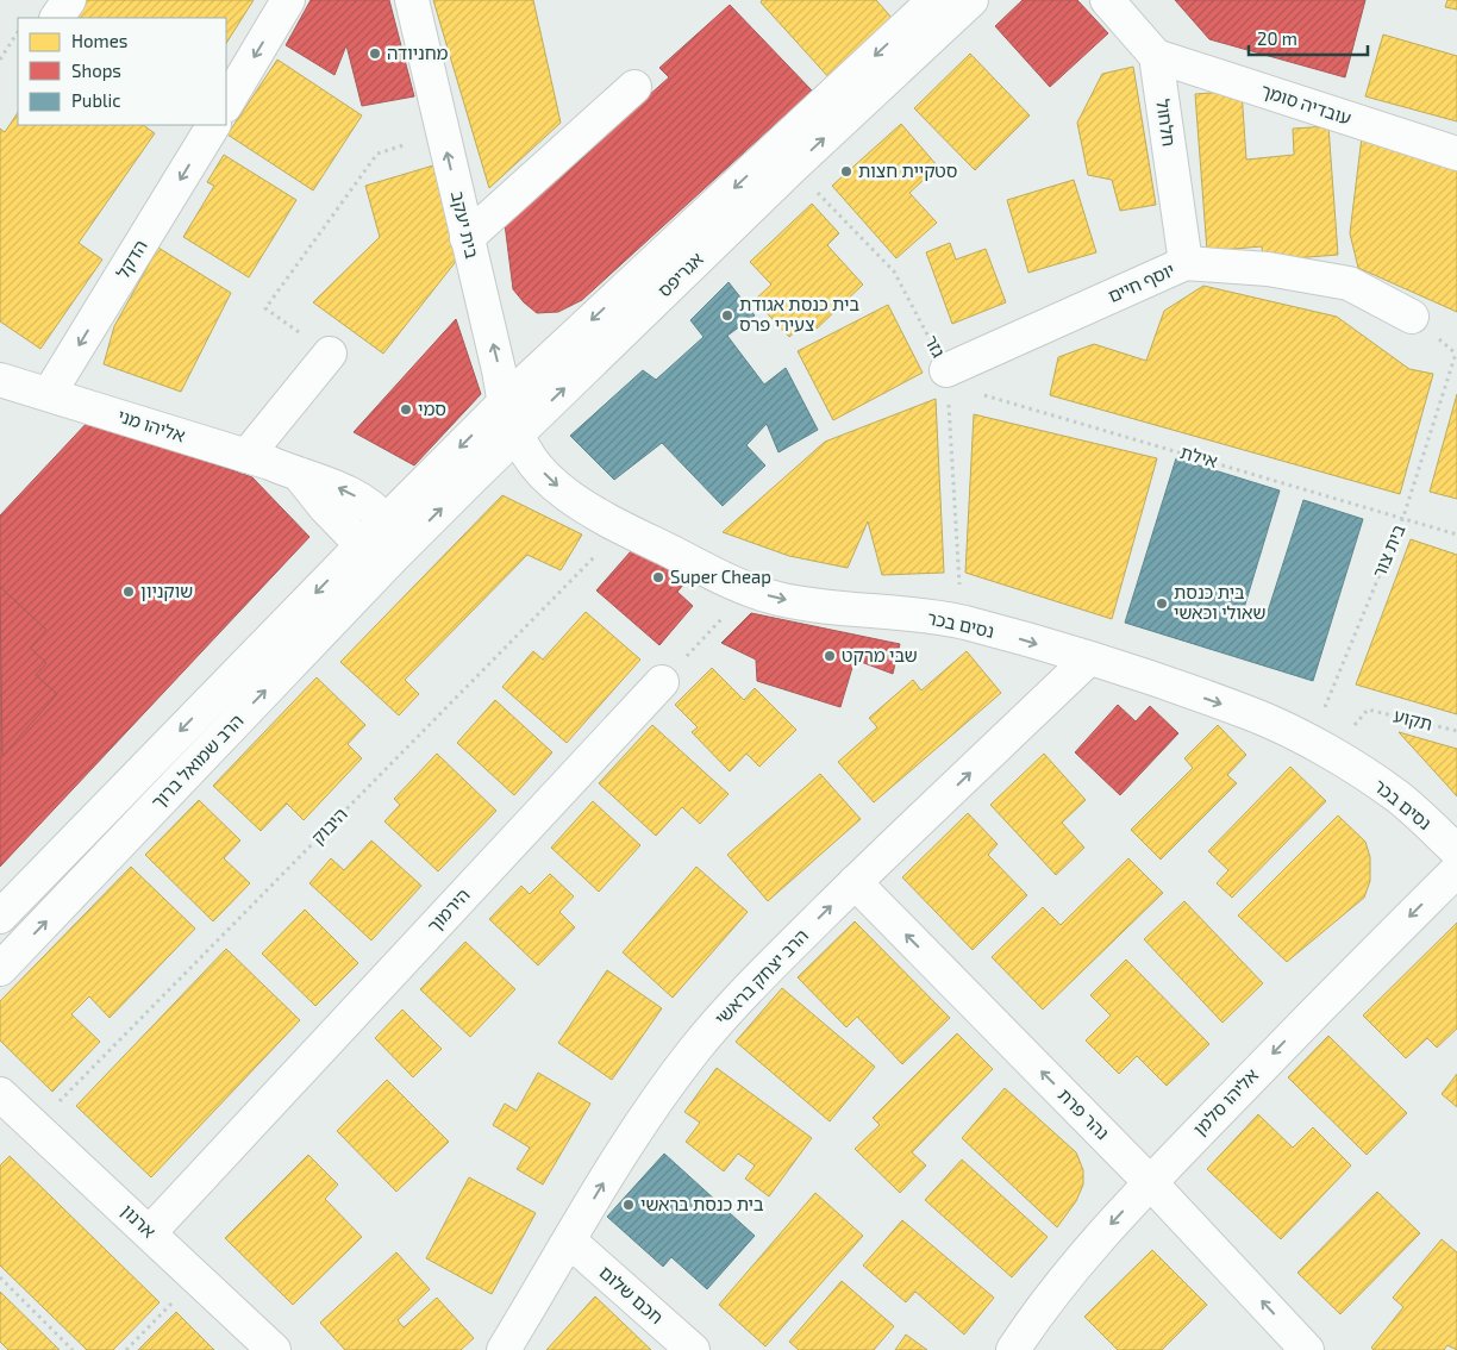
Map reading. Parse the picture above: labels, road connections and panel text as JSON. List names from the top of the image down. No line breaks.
{"streets":{"street":["עובדיה סומך","חלחול","בית יעקב","הדקל","אגריפס","יוסף חיים","אליהו מני","נסים בכר","הרב שמואל ברוך","הירמוך","הרב יצחק בראשי","אליהו סלמן","נהר פרת","ארנון","חכם שלום"],"path":["גזר","אילת","בית צור","תקוע","היבוק"]},"crossings":[["עובדיה סומך","חלחול"],["חלחול","יוסף חיים"],["בית יעקב","אגריפס"],["בית יעקב","נסים בכר"],["הדקל","אליהו מני"],["אגריפס","גזר"],["אגריפס","אליהו מני"],["אגריפס","נסים בכר"],["אגריפס","הרב שמואל ברוך"],["יוסף חיים","גזר"],["יוסף חיים","אילת"],["גזר","אילת"],["אליהו מני","הרב שמואל ברוך"],["אילת","בית צור"],["בית צור","נסים בכר"],["נסים בכר","היבוק"],["נסים בכר","הרב יצחק בראשי"],["היבוק","ארנון"],["הירמוך","ארנון"],["הרב יצחק בראשי","נהר פרת"],["הרב יצחק בראשי","חכם שלום"],["אליהו סלמן","נהר פרת"]],"one_way":["בית יעקב","נסים בכר","הרב יצחק בראשי","אליהו סלמן","נהר פרת"],"places":["מחניודה","סטקיית חצות","בית כנסת אגודת צעירי פרס","סמי","Super Cheap","שוקניון","בית כנסת שאולי וכאשי","שבי מרקט","בית כנסת בראשי"],"legend":["Homes","Shops","Public"],"scale_bar":"20 m"}
